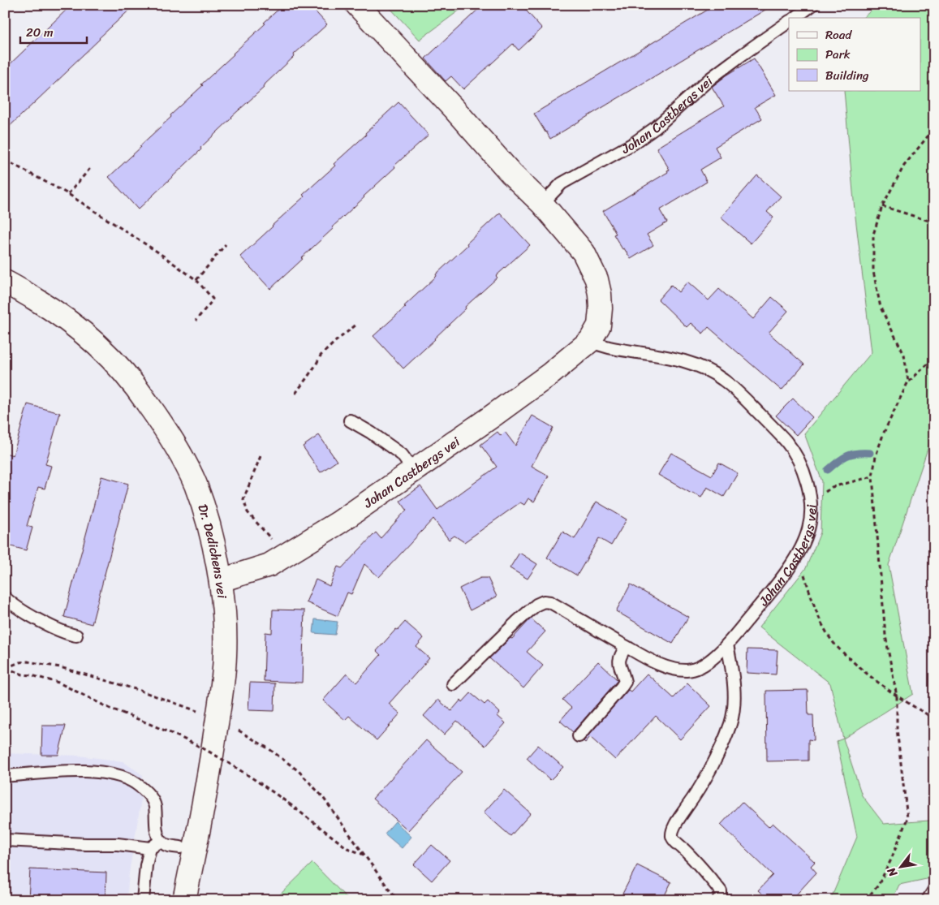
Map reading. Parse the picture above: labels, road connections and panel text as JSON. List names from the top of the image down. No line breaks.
{"streets":{"street":["Johan Castbergs vei","Dr. Dedichens vei"]},"crossings":[["Johan Castbergs vei","Dr. Dedichens vei"]],"legend":["Road","Park","Building"],"scale_bar":"20 m","north":"bottom left"}
